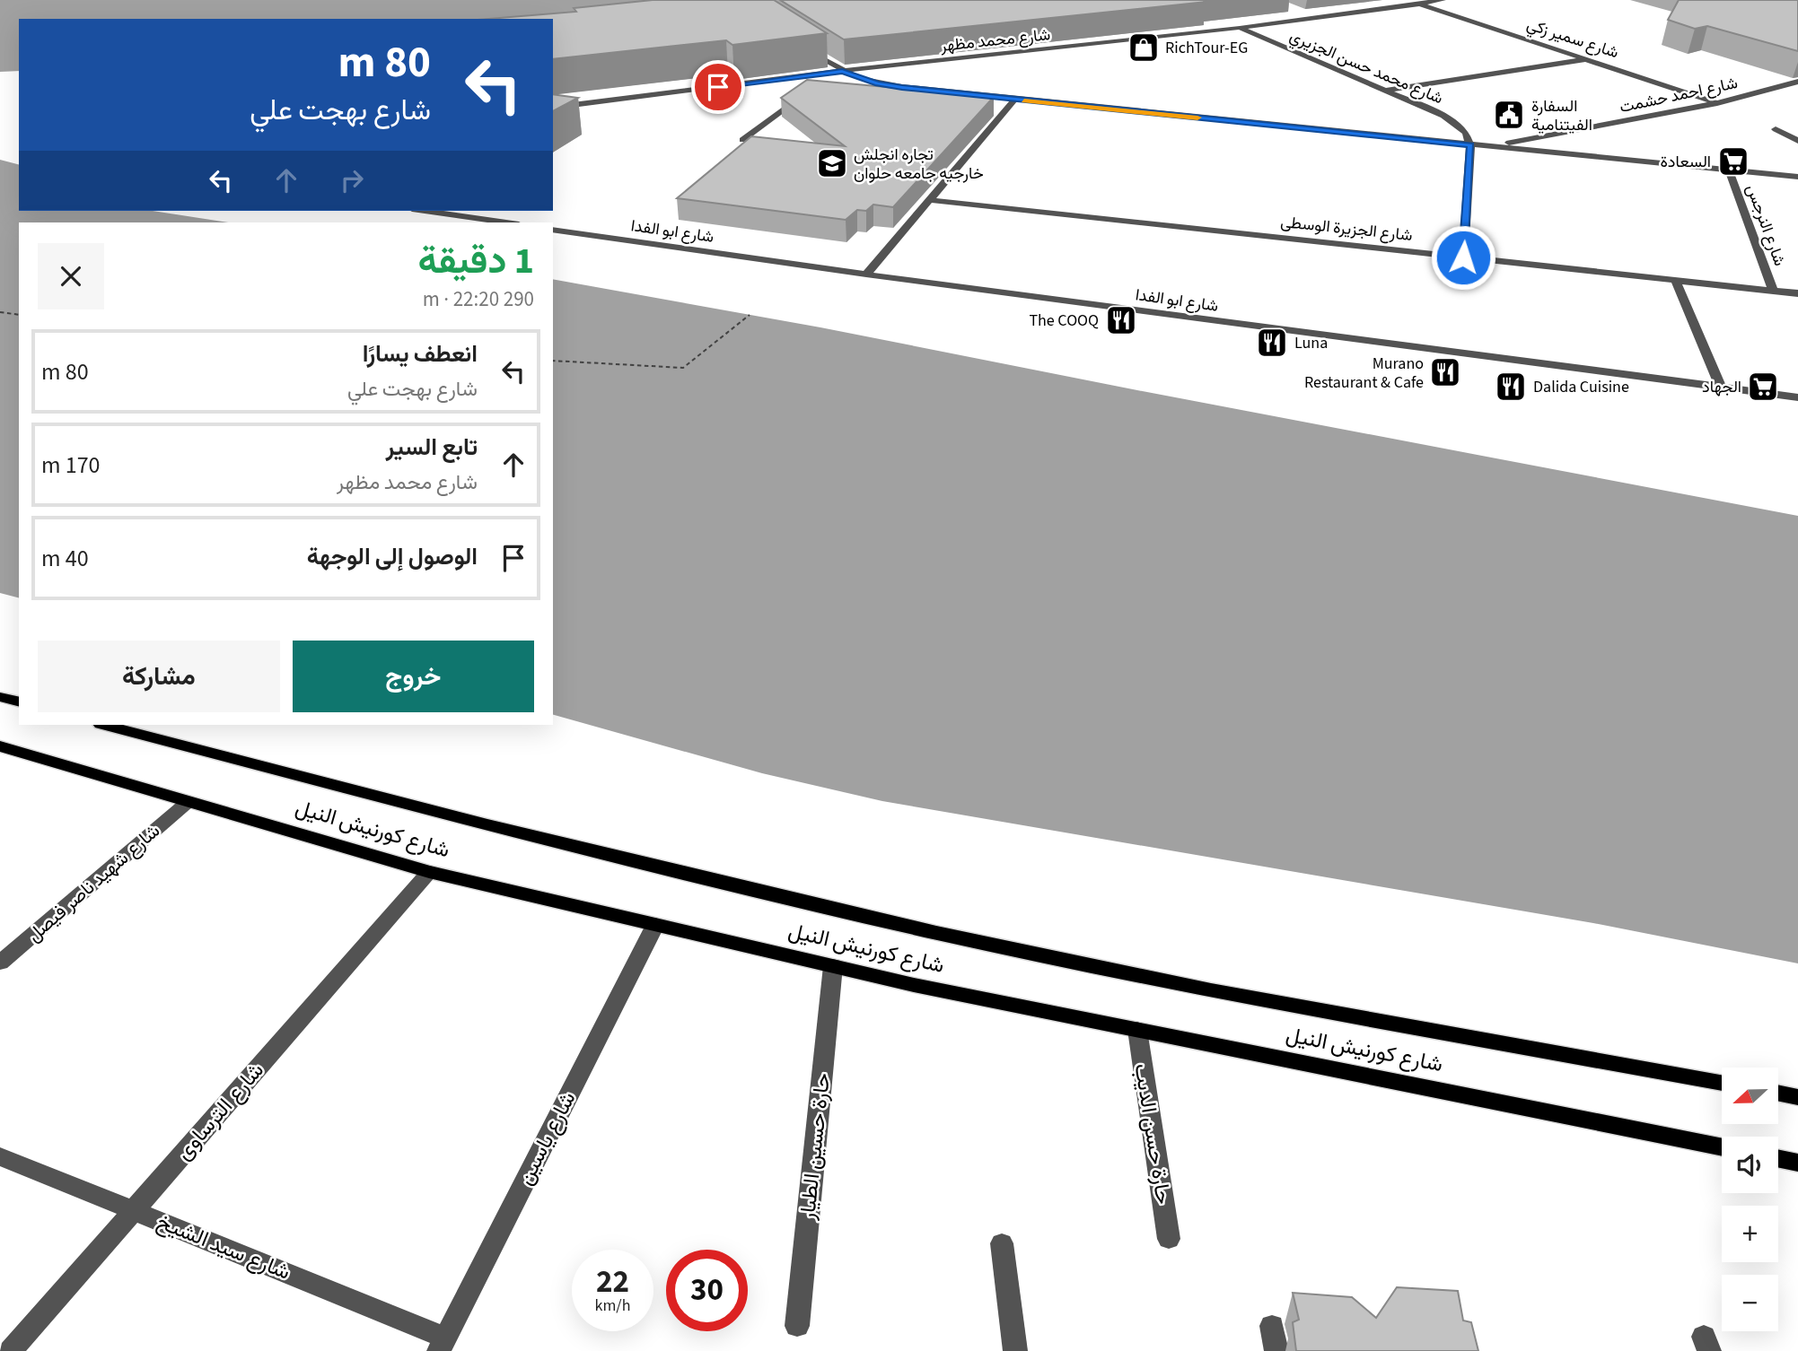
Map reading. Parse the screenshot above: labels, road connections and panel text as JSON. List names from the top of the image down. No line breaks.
{"streets":{"main road":["شارع كورنيش النيل"],"street":["شارع سمير زكي","شارع محمد مظهر","شارع محمد حسن الجزيري","شارع احمد حشمت","شارع النرجس","شارع الجزيرة الوسطى","شارع ابو الفدا","شارع شهيد ناصر فيصل","شارع الترساوى","حارة حسن الديب","شارع ياسين","حارة حسين الطيار","شارع سيد الشيخ"]},"crossings":[["شارع سمير زكي","شارع محمد مظهر"],["شارع سمير زكي","شارع احمد حشمت"],["شارع محمد مظهر","شارع محمد حسن الجزيري"],["شارع النرجس","شارع الجزيرة الوسطى"],["شارع كورنيش النيل","شارع شهيد ناصر فيصل"],["شارع كورنيش النيل","شارع الترساوى"],["شارع كورنيش النيل","حارة حسن الديب"],["شارع كورنيش النيل","شارع ياسين"],["شارع كورنيش النيل","حارة حسين الطيار"],["شارع الترساوى","شارع سيد الشيخ"],["شارع ياسين","شارع سيد الشيخ"]],"places":{"shop":["RichTour-EG"],"public building":["السفارة الفيتنامية"],"supermarket":["السعادة","الجهاد"],"school or university":["تجاره انجلش خارجيه جامعه حلوان"],"restaurant":["The COOQ","Luna","Murano Restaurant & Cafe","Dalida Cuisine"]},"north":"left","page":{"turn":["80 m","شارع بهجت علي"],"heading":["1 دقيقة","290 m · 22:20"],"list":[{"name":"انعطف يسارًا","note":"شارع بهجت علي","value":"80 m"},{"name":"تابع السير","note":"شارع محمد مظهر","value":"170 m"},{"name":"الوصول إلى الوجهة","value":"40 m"}],"buttons":["خروج","مشاركة"],"map_buttons":["+","−"],"speed":"22 km/h","limit":"30"}}
